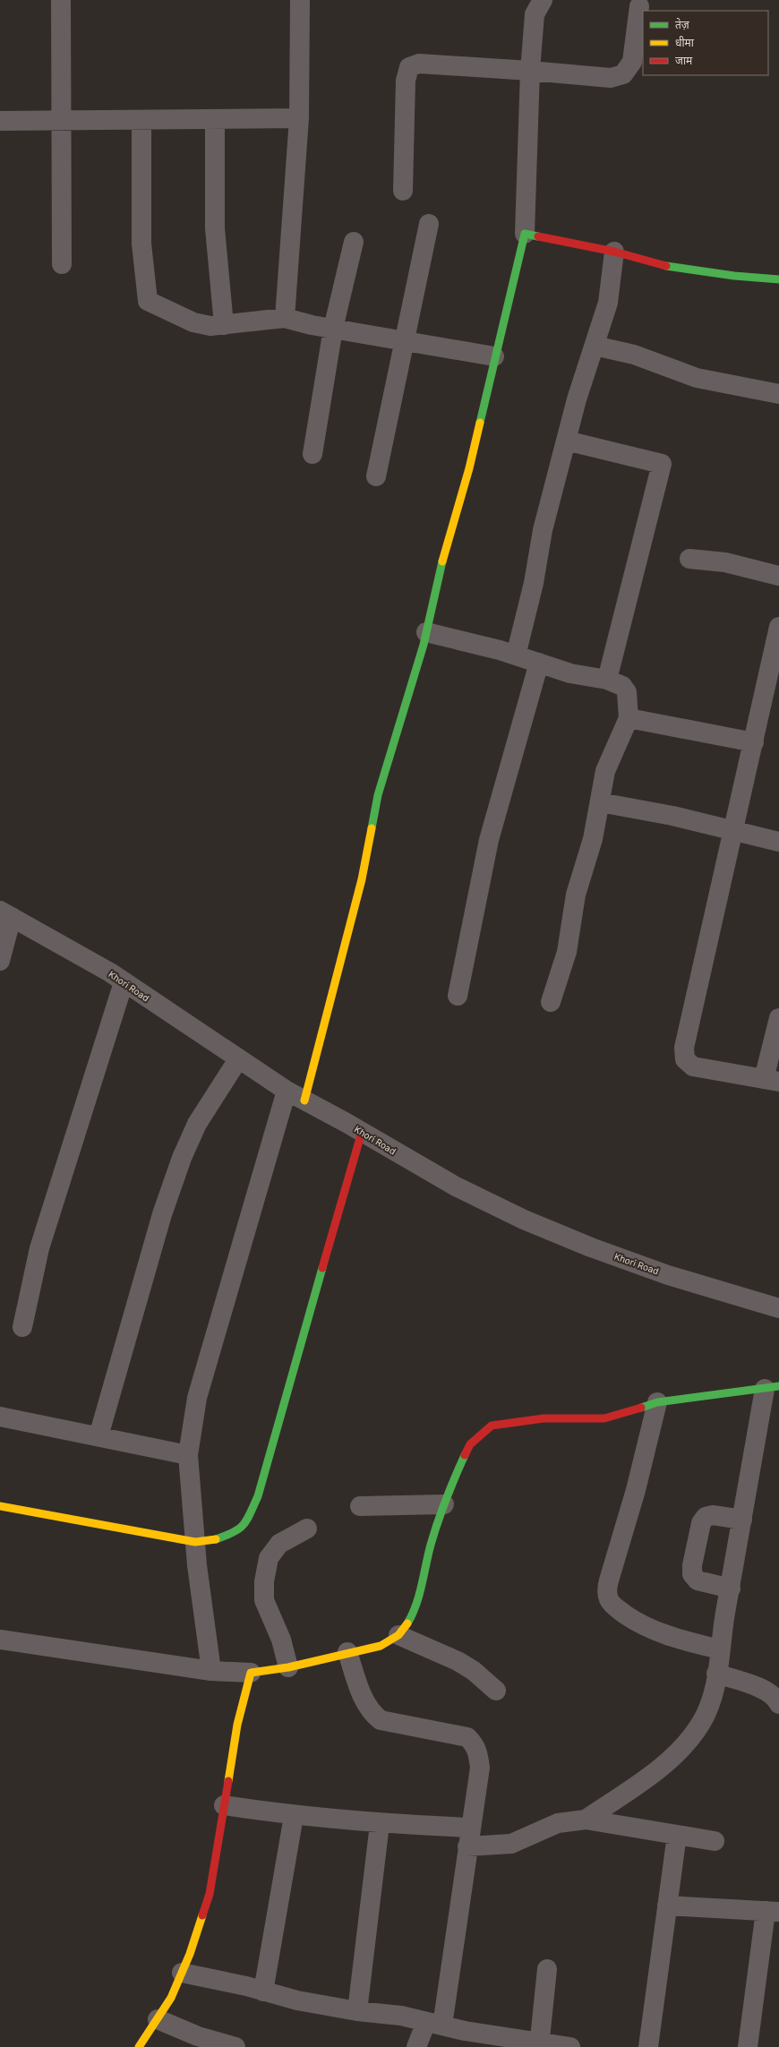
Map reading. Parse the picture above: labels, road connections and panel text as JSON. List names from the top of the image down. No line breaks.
{"streets":{"street":["Khori Road"]},"legend":["तेज़","धीमा","जाम"]}
